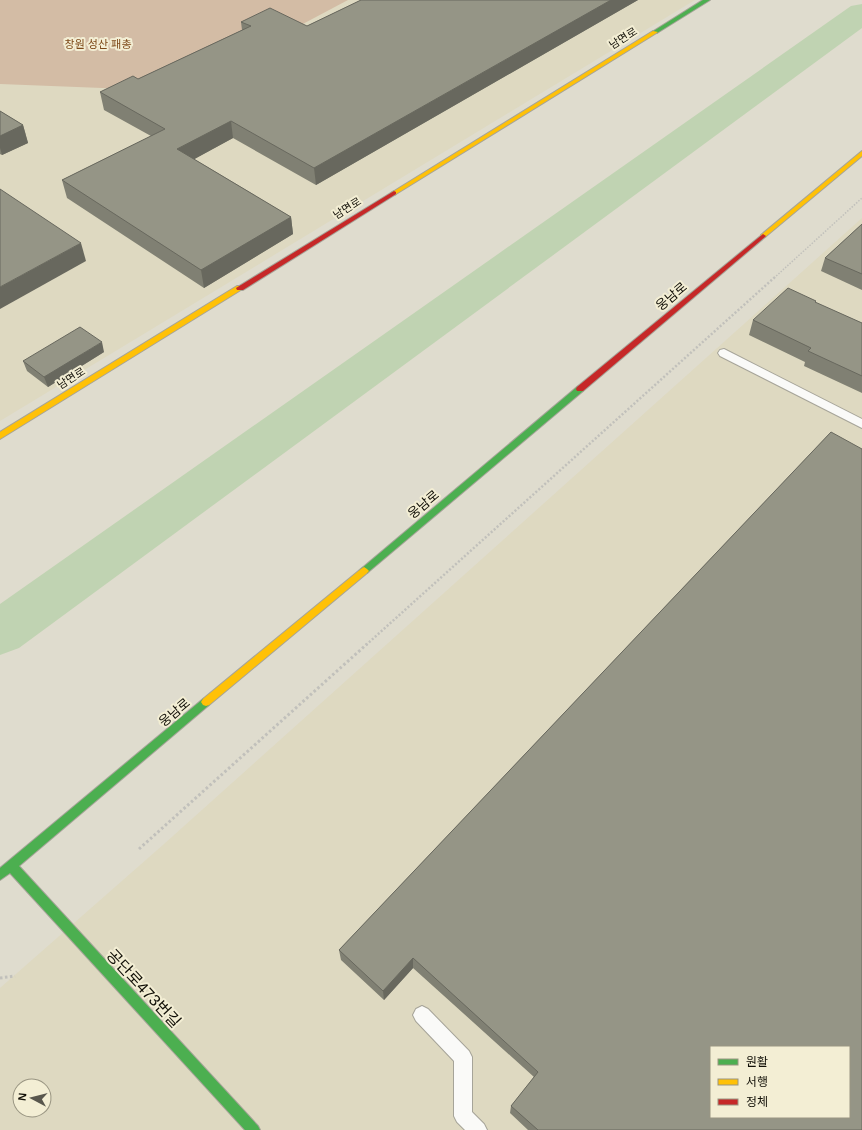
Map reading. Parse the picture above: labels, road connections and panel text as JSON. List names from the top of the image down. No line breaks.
{"streets":{"street":["남면로","웅남로","공단로473번길"]},"crossings":[["웅남로","공단로473번길"]],"parks":["창원 성산 패총"],"legend":["원활","서행","정체"],"north":"left"}
